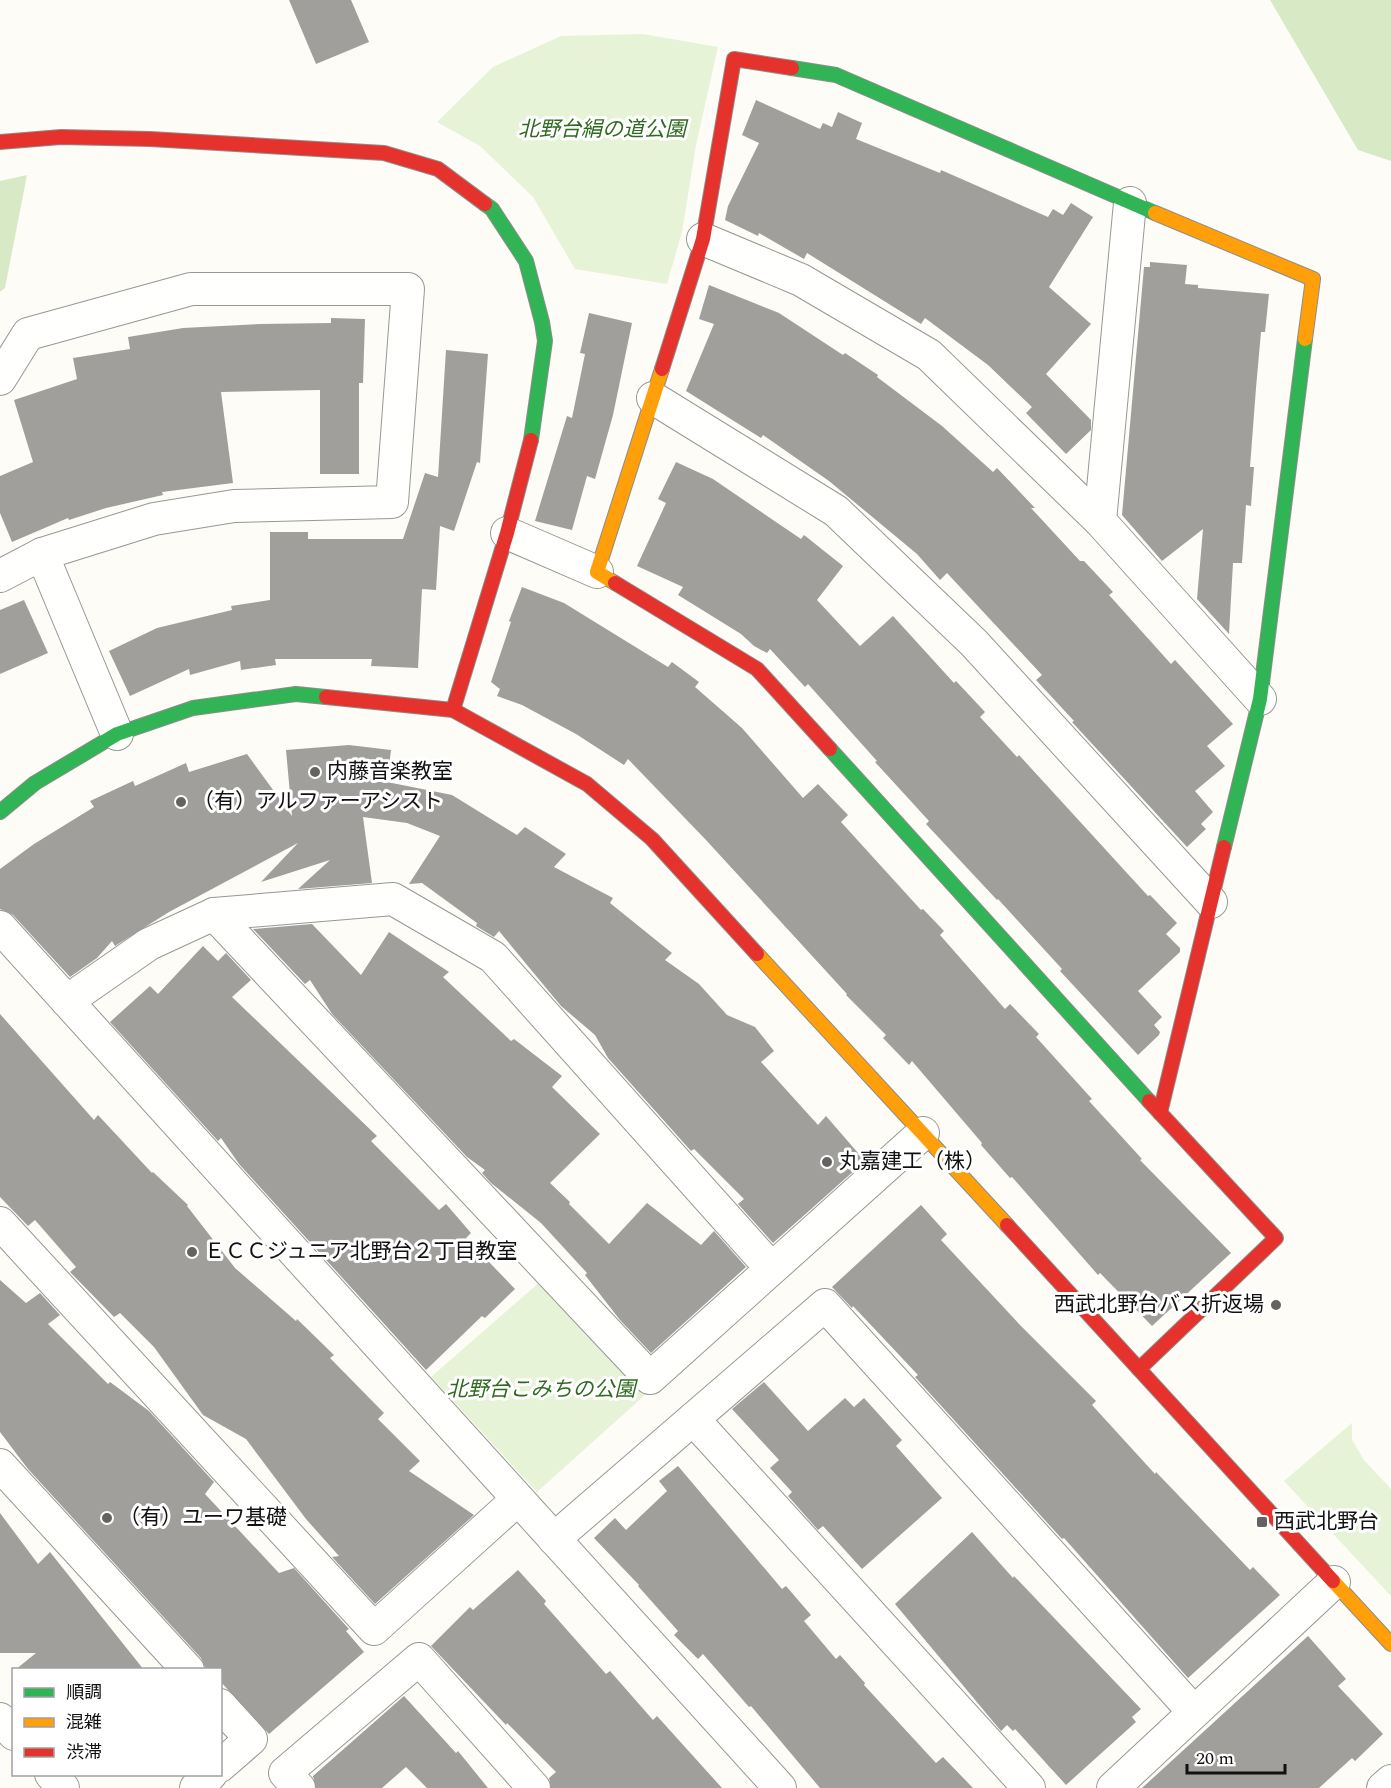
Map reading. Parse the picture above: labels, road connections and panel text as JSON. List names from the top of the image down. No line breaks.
{"parks":["北野台絹の道公園","北野台こみちの公園"],"places":{"other":["内藤音楽教室","（有）アルファーアシスト","丸嘉建工（株）","ＥＣＣジュニア北野台２丁目教室","西武北野台バス折返場","（有）ユーワ基礎"],"transit":["西武北野台"]},"legend":["順調","混雑","渋滞"],"scale_bar":"20 m"}
